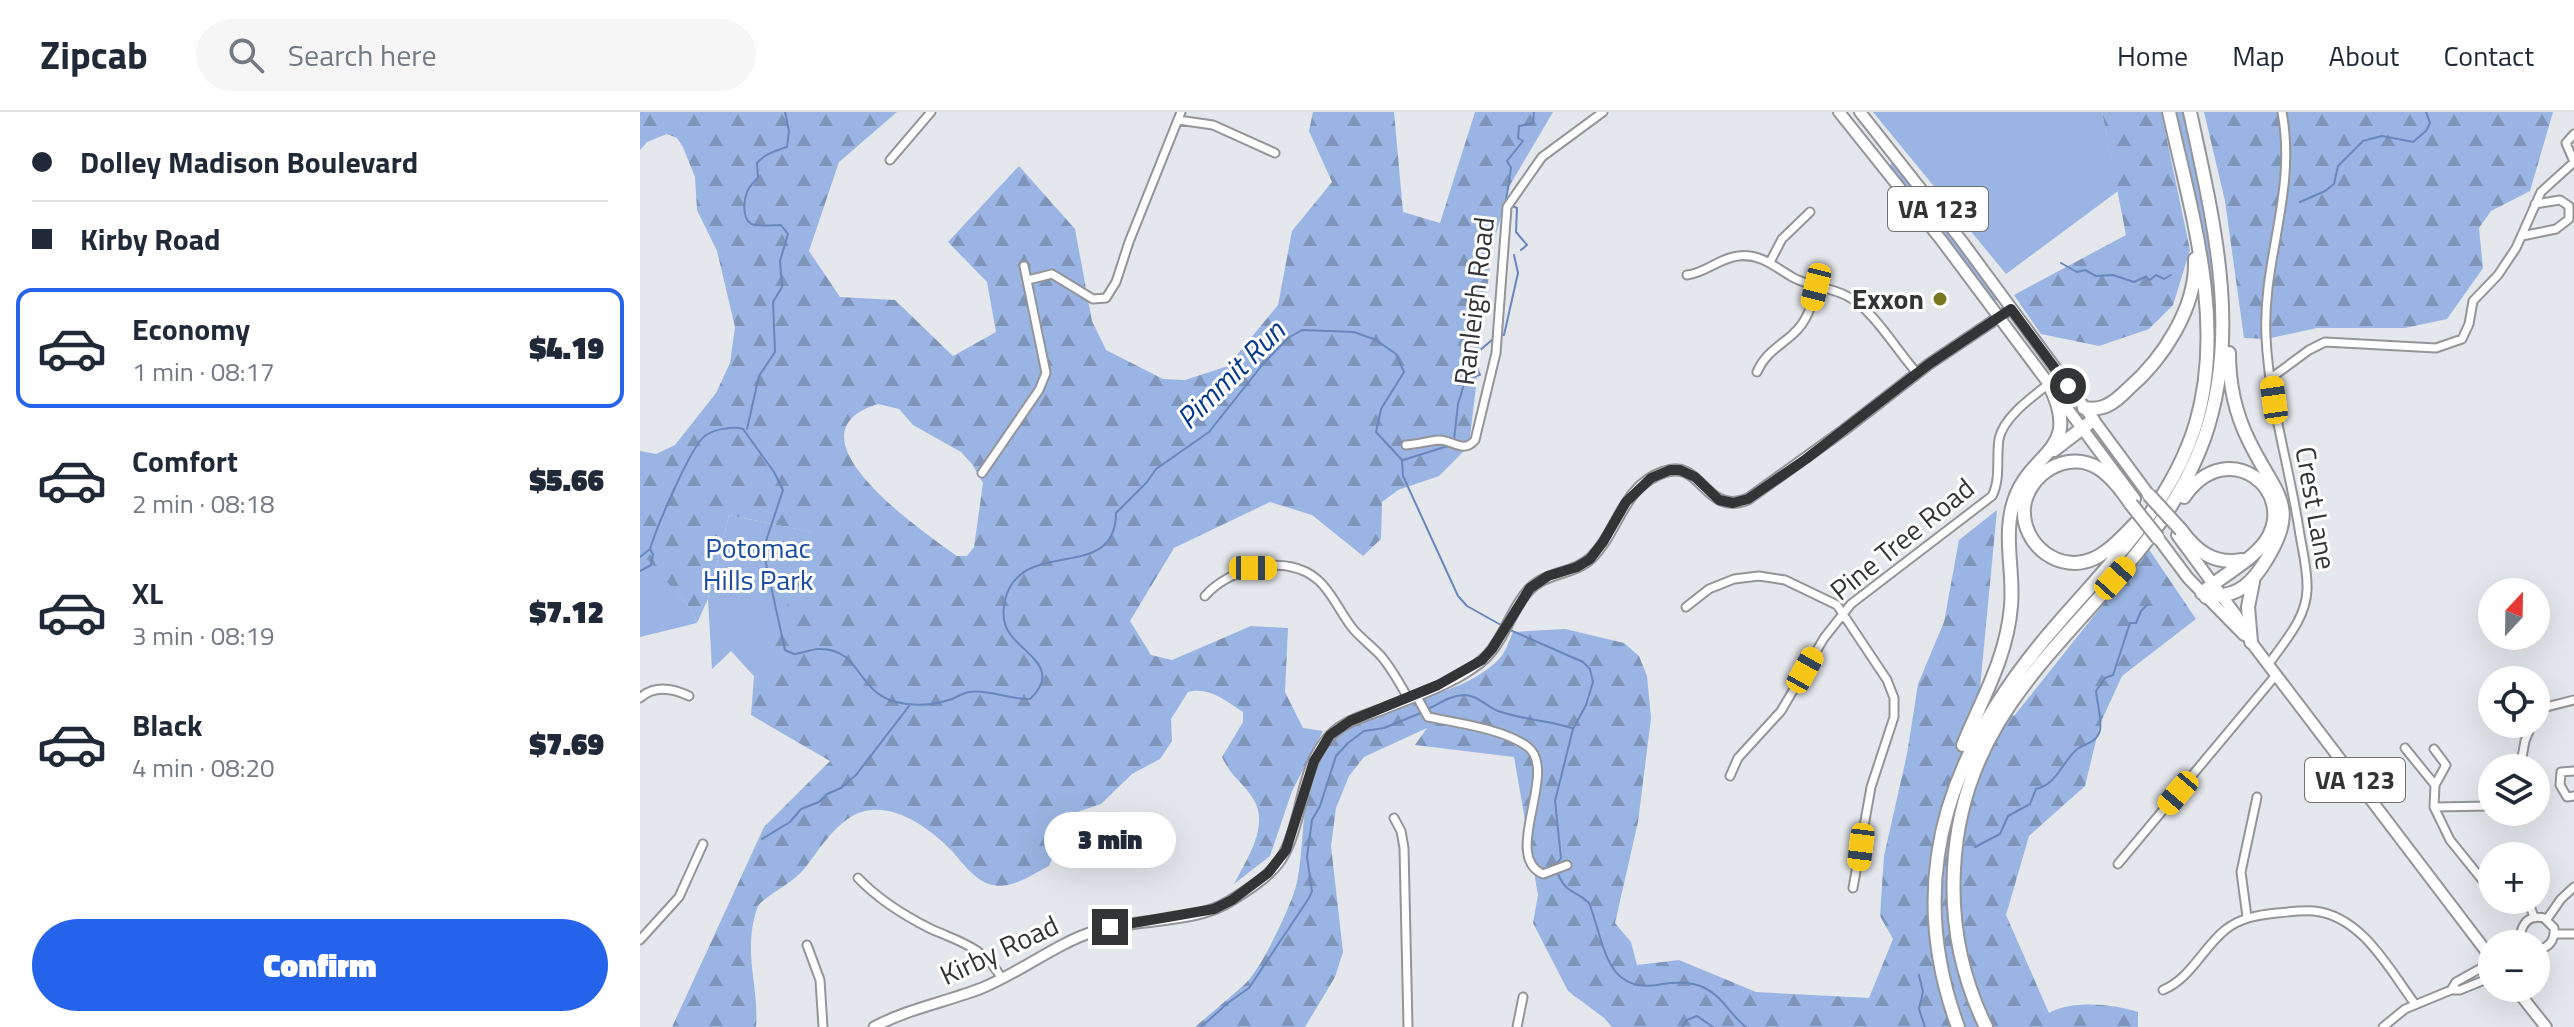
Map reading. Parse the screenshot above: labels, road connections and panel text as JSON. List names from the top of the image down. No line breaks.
{"streets":{"main road":["VA 123","Kirby Road"],"street":["Ranleigh Road","Crest Lane","Pine Tree Road"]},"crossings":[["VA 123","Crest Lane"],["VA 123","Pine Tree Road"],["VA 123","Kirby Road"]],"water":["Pimmit Run"],"parks":["Potomac Hills Park"],"places":["Exxon"],"north":"top","page":{"header":"Zipcab","search":"Search here","nav":["Home","Map","About","Contact"],"banner":["Dolley Madison Boulevard","Kirby Road"],"list":[{"name":"Economy","note":"1 min · 08:17","value":"$4.19"},{"name":"Comfort","note":"2 min · 08:18","value":"$5.66"},{"name":"XL","note":"3 min · 08:19","value":"$7.12"},{"name":"Black","note":"4 min · 08:20","value":"$7.69"}],"map_buttons":["+","−"],"bubble":"3 min","buttons":"Confirm"}}
